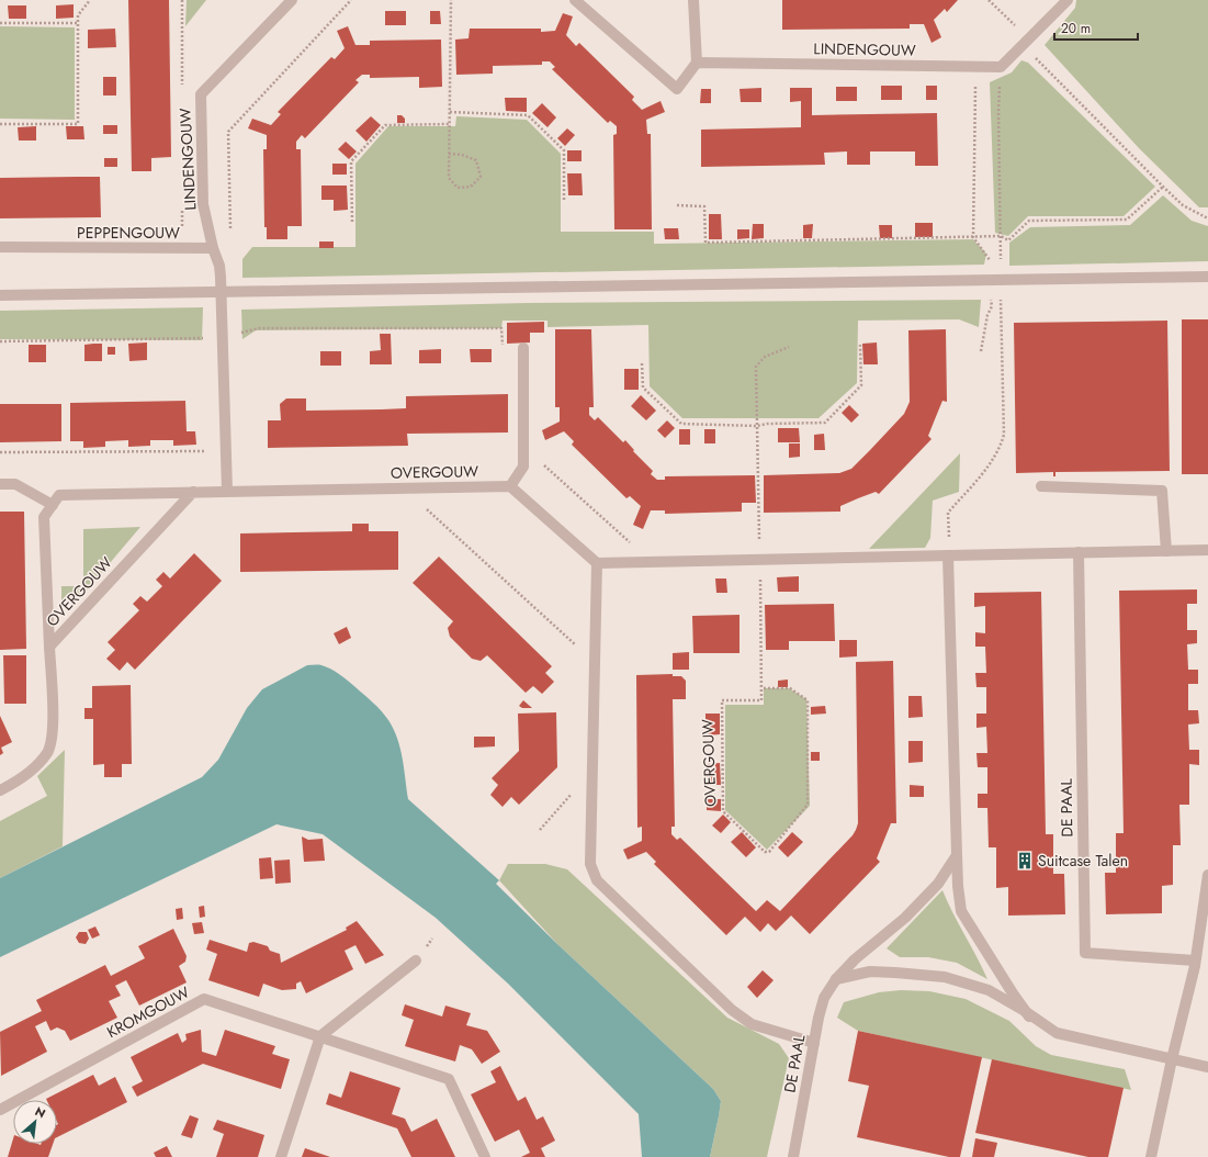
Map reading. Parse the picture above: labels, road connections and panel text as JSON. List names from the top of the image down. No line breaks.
{"streets":{"street":["LINDENGOUW","PEPPENGOUW","OVERGOUW","DE PAAL","KROMGOUW"]},"crossings":[["LINDENGOUW","PEPPENGOUW"]],"places":{"building":["Suitcase Talen"]},"scale_bar":"20 m","north":"top right"}
